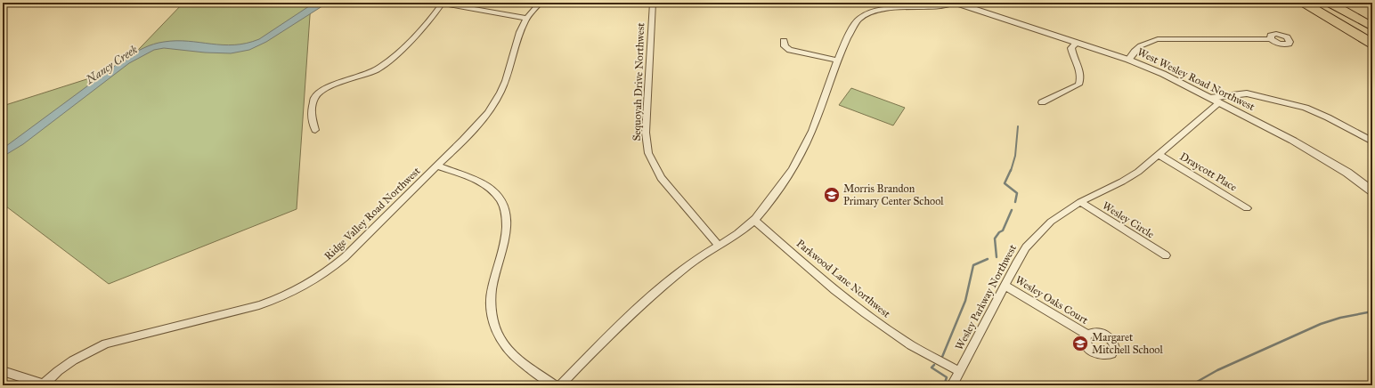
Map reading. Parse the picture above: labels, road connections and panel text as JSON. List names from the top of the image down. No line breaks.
{"streets":{"street":["West Wesley Road Northwest","Sequoyah Drive Northwest","Draycott Place","Ridge Valley Road Northwest","Wesley Circle","Parkwood Lane Northwest","Wesley Parkway Northwest","Wesley Oaks Court"]},"crossings":[["West Wesley Road Northwest","Wesley Parkway Northwest"],["Draycott Place","Wesley Parkway Northwest"],["Wesley Circle","Wesley Parkway Northwest"],["Parkwood Lane Northwest","Wesley Parkway Northwest"],["Wesley Parkway Northwest","Wesley Oaks Court"]],"water":["Nancy Creek"],"places":{"school or university":["Morris Brandon Primary Center School","Margaret Mitchell School"]}}
